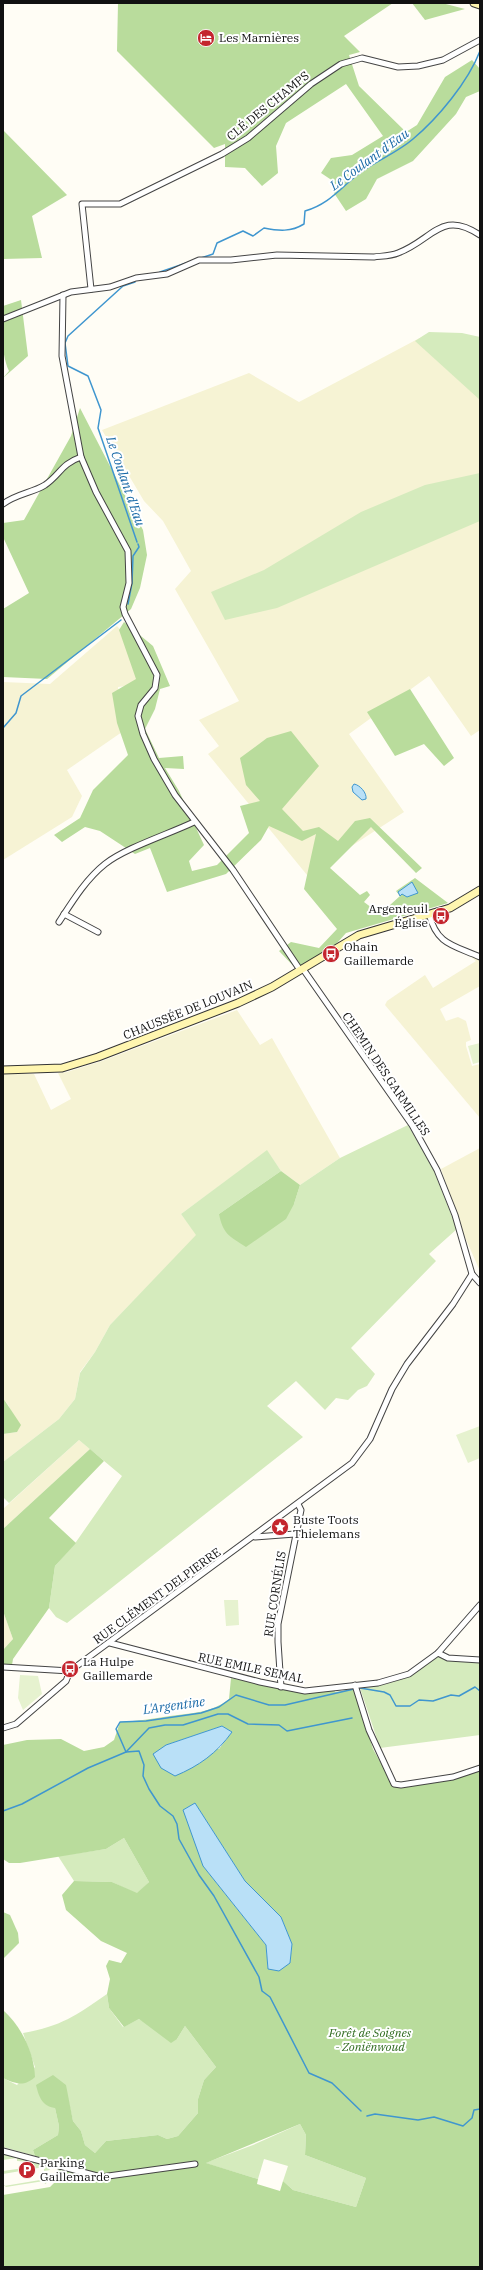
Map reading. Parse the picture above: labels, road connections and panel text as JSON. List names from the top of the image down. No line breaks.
{"streets":{"main road":["CHAUSSÉE DE LOUVAIN"],"street":["CLÉ DES CHAMPS","CHEMIN DES GARMILLES","RUE CORNÉLIS","RUE CLÉMENT DELPIERRE","RUE EMILE SEMAL"]},"crossings":[["CHAUSSÉE DE LOUVAIN","CHEMIN DES GARMILLES"],["CHEMIN DES GARMILLES","RUE CLÉMENT DELPIERRE"],["RUE CORNÉLIS","RUE CLÉMENT DELPIERRE"],["RUE CORNÉLIS","RUE EMILE SEMAL"],["RUE CLÉMENT DELPIERRE","RUE EMILE SEMAL"]],"water":["Le Coulant d'Eau","L'Argentine"],"parks":["Forêt de Soignes - Zoniënwoud"],"places":{"hotel":["Les Marnières"],"bus stop":["Argenteuil Église","Ohain Gaillemarde","La Hulpe Gaillemarde"],"place":["Buste Toots Thielemans"],"parking":["Parking Gaillemarde"]}}
